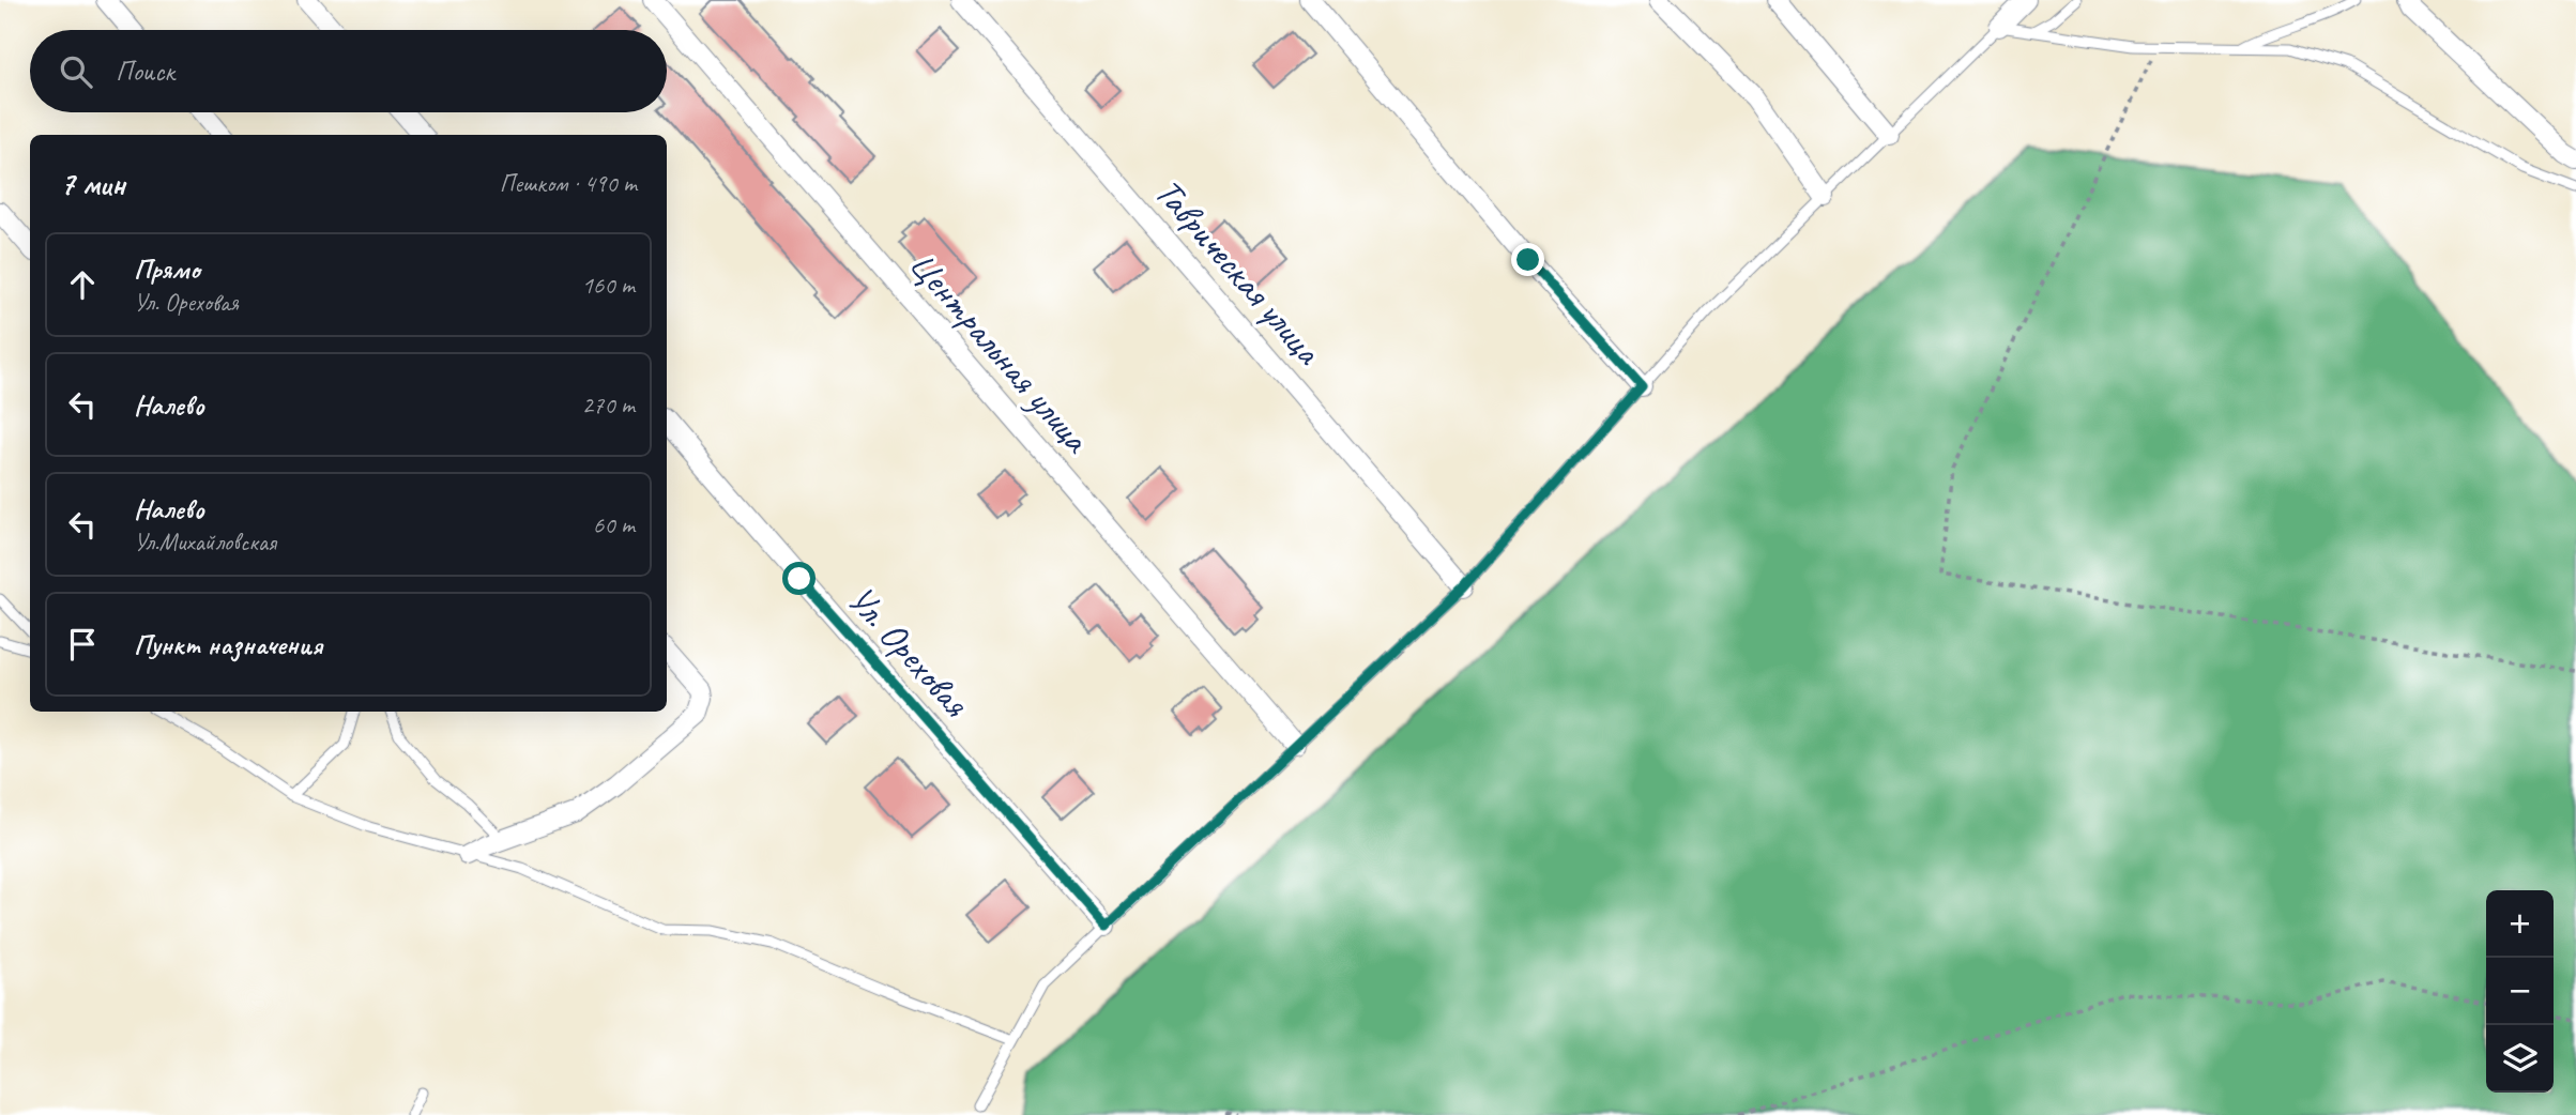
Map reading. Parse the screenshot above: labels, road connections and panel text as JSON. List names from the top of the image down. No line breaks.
{"streets":{"street":["Таврическая улица","Центральная улица","Ул. Ореховая"]},"page":{"search":"Поиск","heading":["7 мин","Пешком · 490 m"],"list":[["Прямо","Ул. Ореховая","160 m"],["Налево","270 m"],["Налево","Ул.Михайловская","60 m"],"Пункт назначения"],"map_buttons":["+","−"]}}
